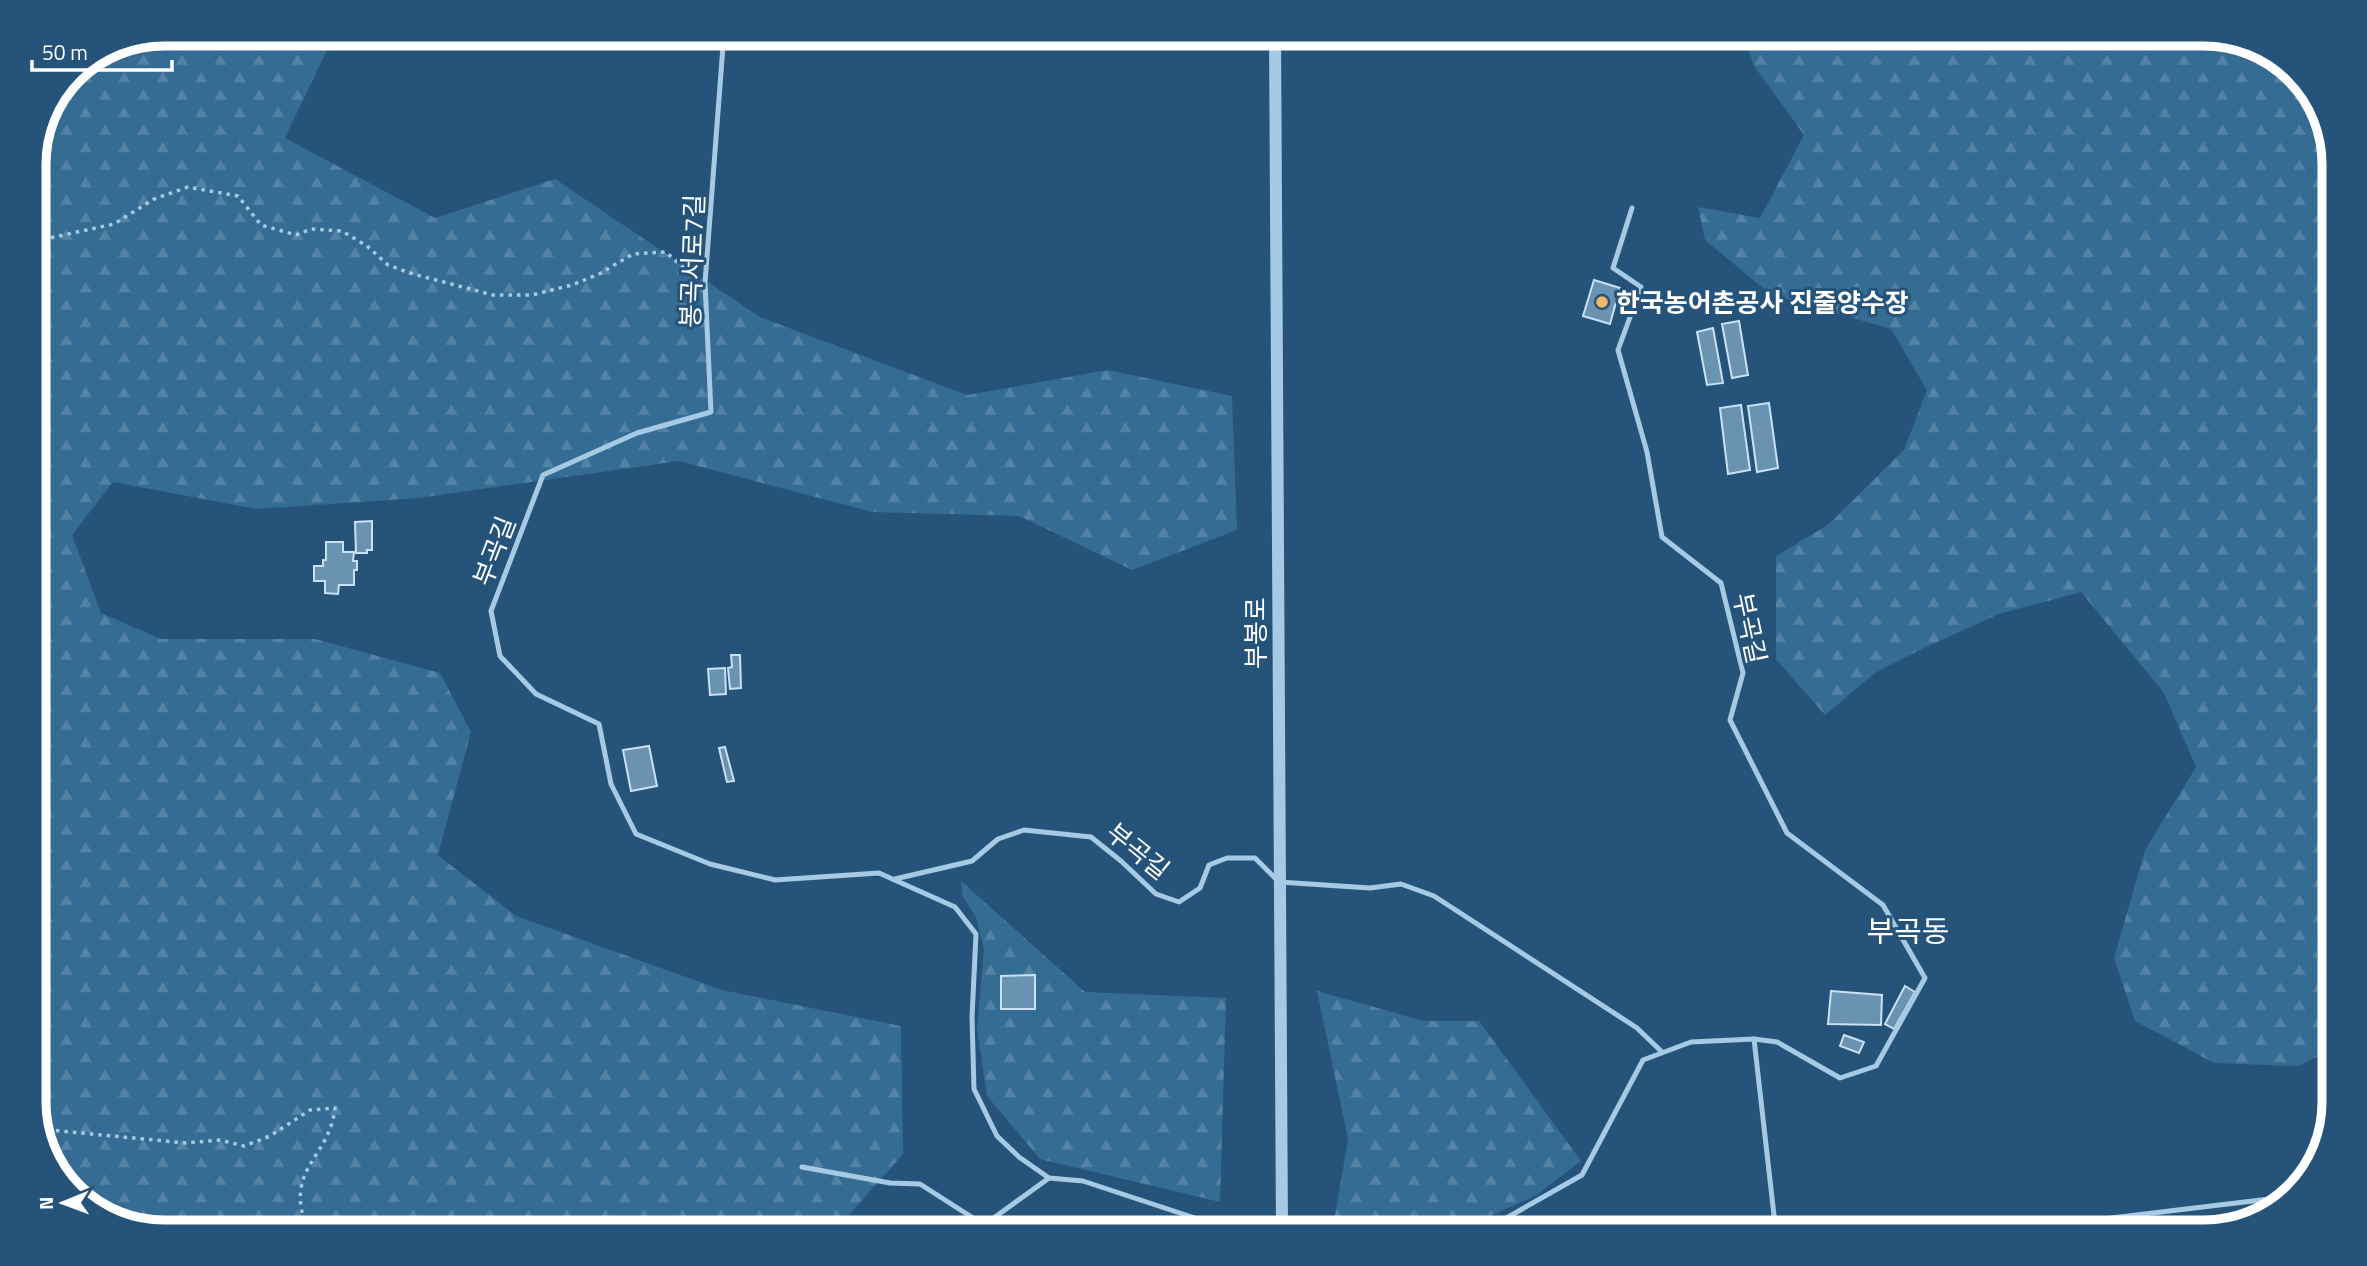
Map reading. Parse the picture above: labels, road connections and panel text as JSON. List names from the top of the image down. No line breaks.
{"streets":{"street":["부봉로"],"lane":["봉곡서로7길","부곡길"]},"crossings":[["봉곡서로7길","부곡길"],["부곡길","부봉로"]],"districts":["부곡동"],"places":["한국농어촌공사 진줄양수장"],"scale_bar":"50 m","north":"left"}
